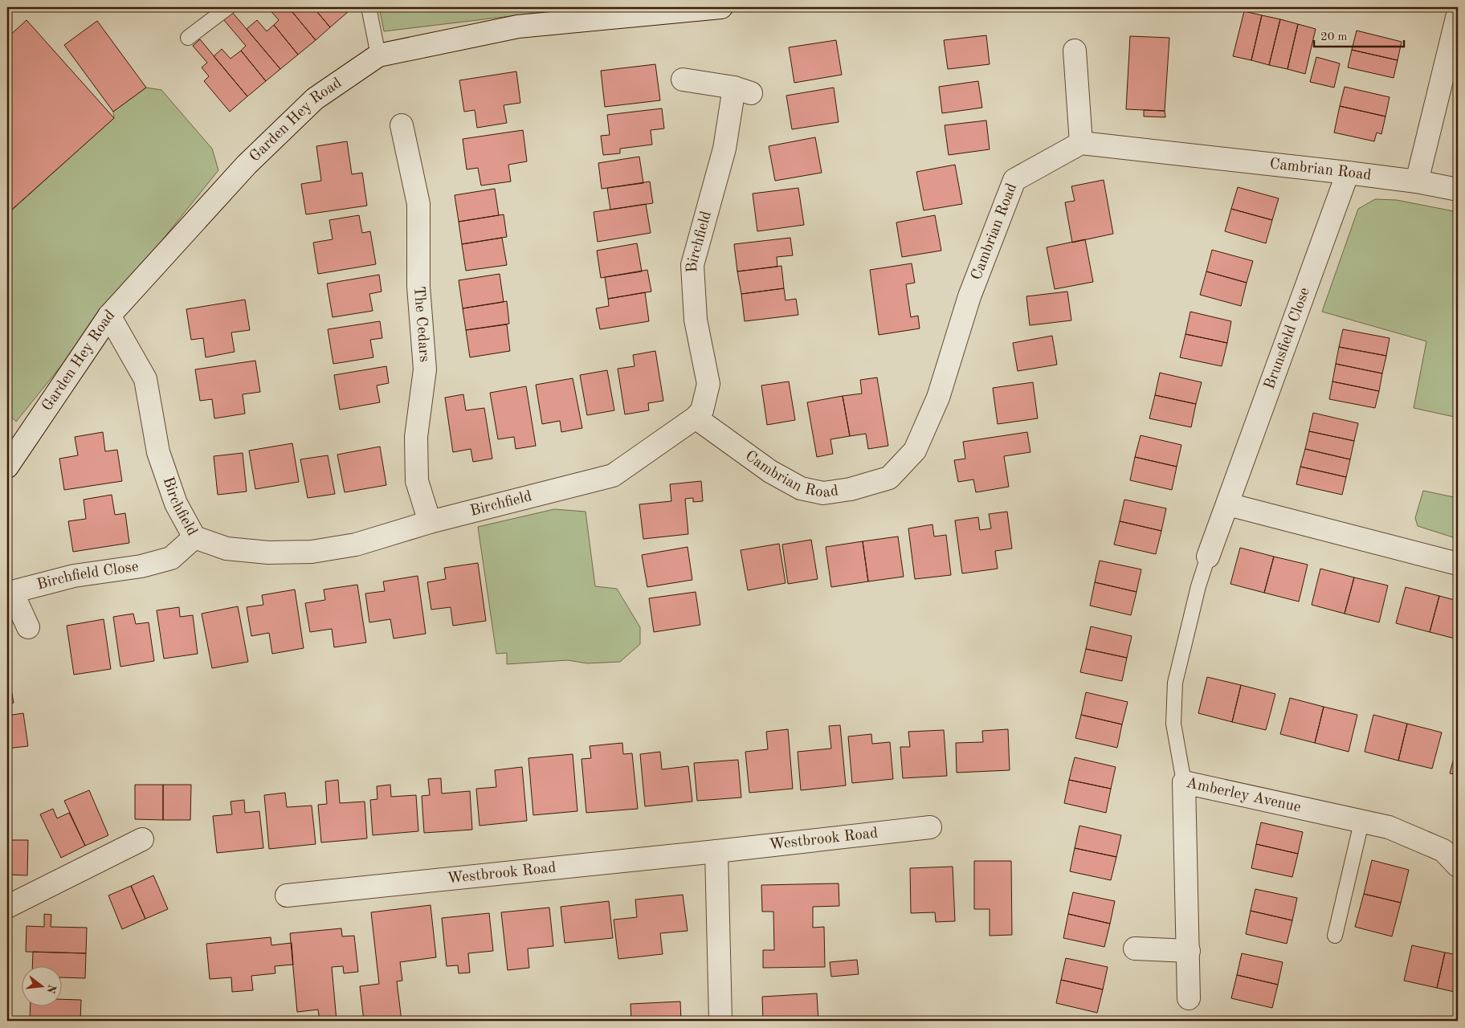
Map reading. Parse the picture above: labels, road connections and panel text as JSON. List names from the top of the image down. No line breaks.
{"streets":{"street":["Garden Hey Road","Cambrian Road","Birchfield","The Cedars","Brunsfield Close","Birchfield Close","Amberley Avenue","Westbrook Road"]},"crossings":[["Garden Hey Road","Birchfield"],["Cambrian Road","Birchfield"],["Cambrian Road","Brunsfield Close"],["Birchfield","The Cedars"],["Birchfield","Birchfield Close"]],"scale_bar":"20 m","north":"right"}
